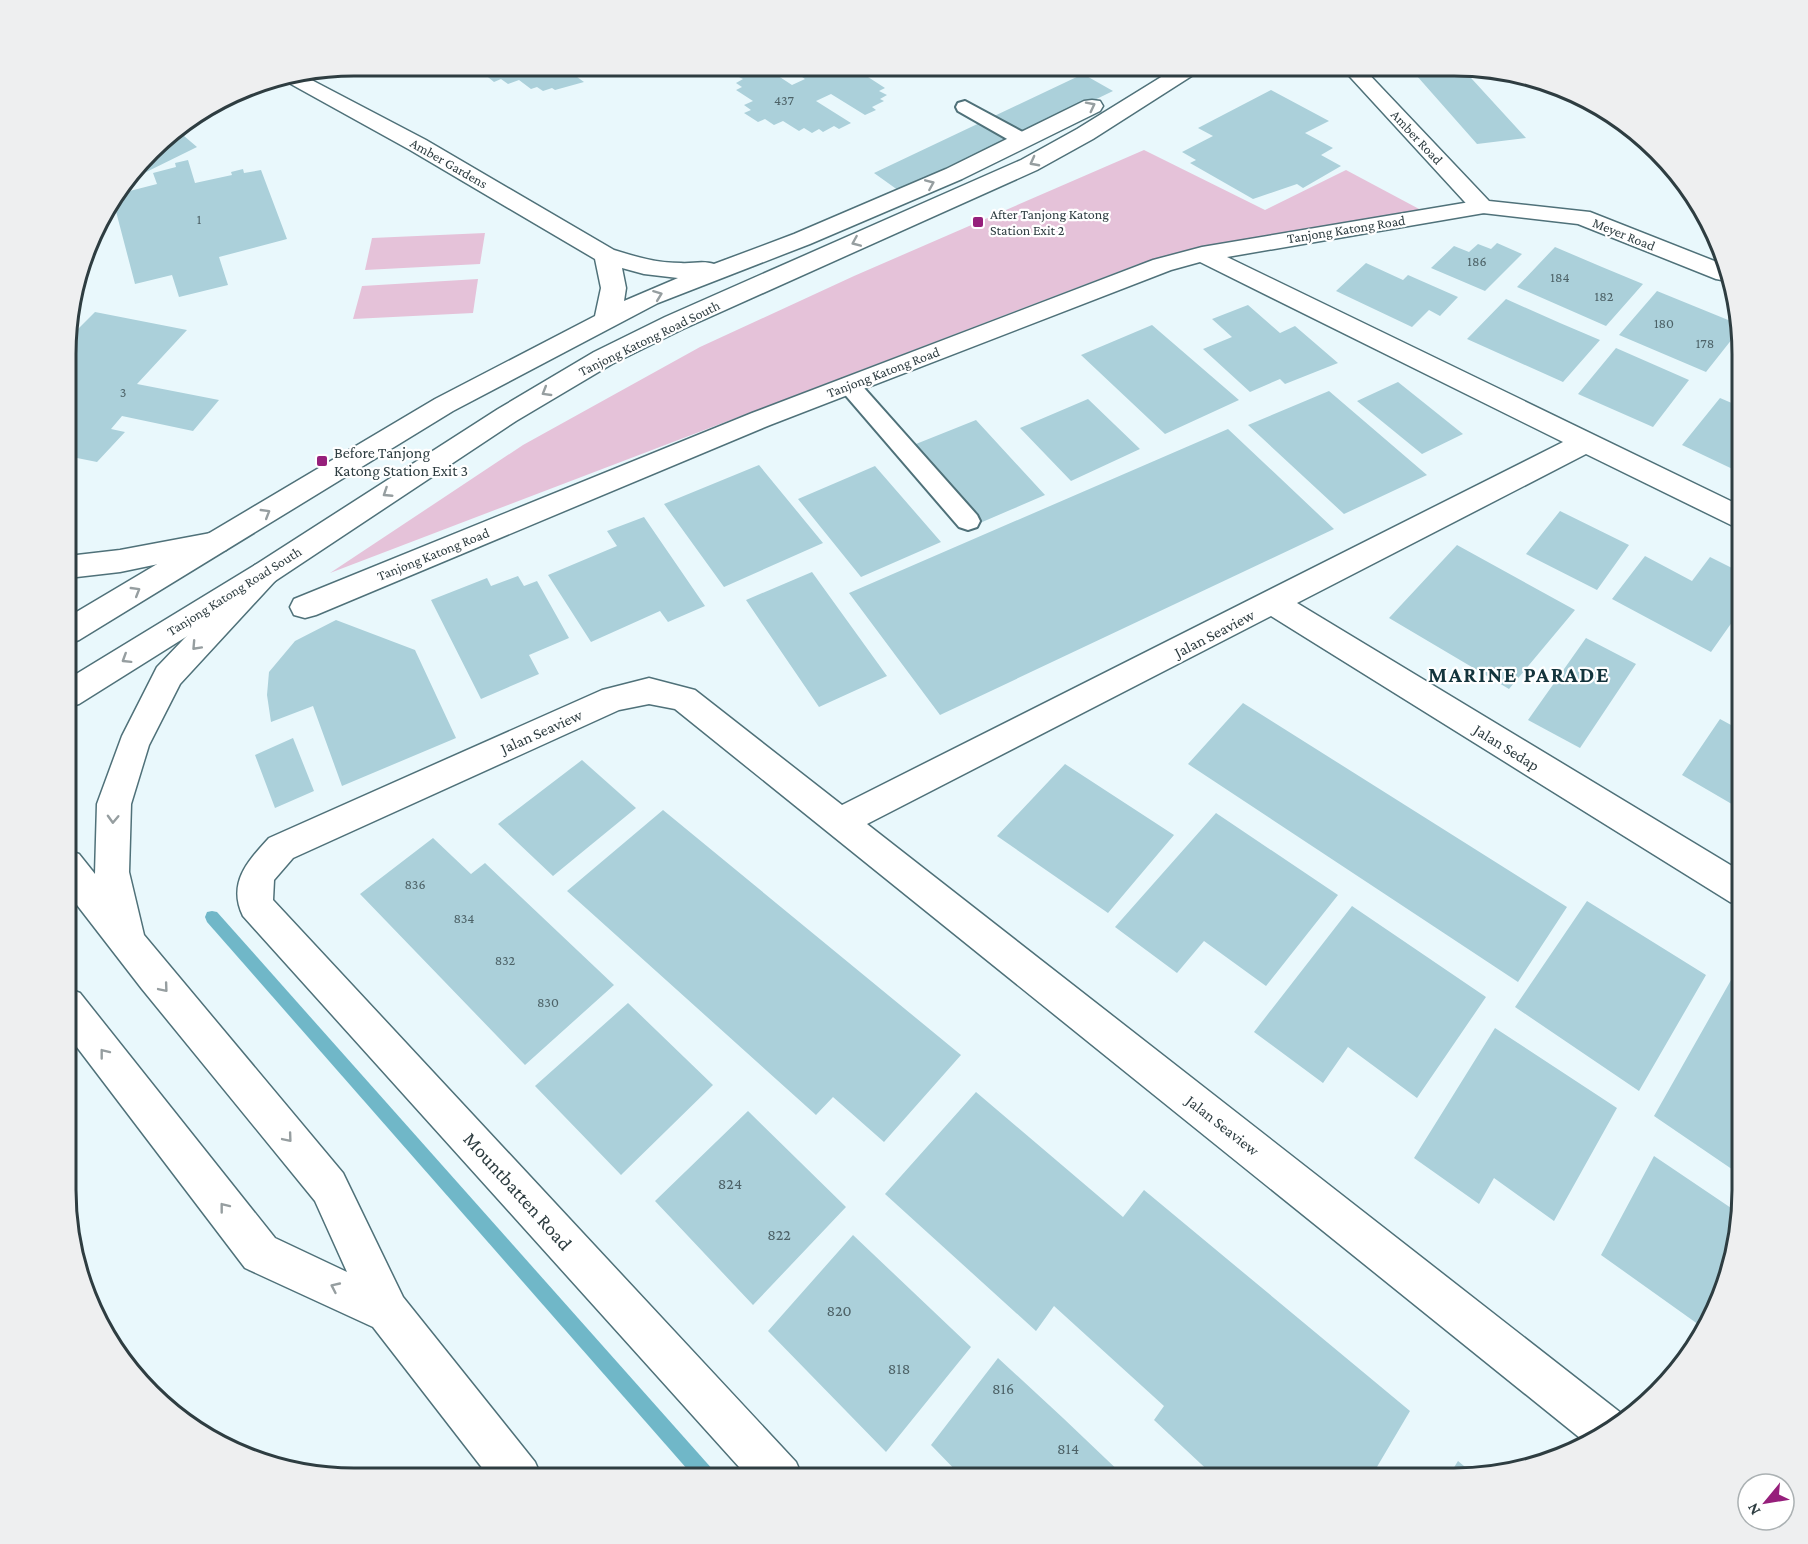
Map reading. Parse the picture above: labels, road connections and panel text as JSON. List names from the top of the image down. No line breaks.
{"streets":{"street":["Amber Road","Amber Gardens","Tanjong Katong Road","Meyer Road","Tanjong Katong Road South","Jalan Seaview","Jalan Sedap","Mountbatten Road"]},"crossings":[["Amber Road","Tanjong Katong Road"],["Amber Road","Meyer Road"],["Amber Gardens","Tanjong Katong Road South"],["Tanjong Katong Road","Meyer Road"],["Jalan Seaview","Jalan Sedap"],["Jalan Seaview","Mountbatten Road"]],"districts":["MARINE PARADE"],"places":{"transit":["After Tanjong Katong Station Exit 2","Before Tanjong Katong Station Exit 3"]},"house_numbers":["437","1","186","184","182","180","178","3","836","834","832","830","824","822","820","818","816","814"],"north":"bottom left"}
